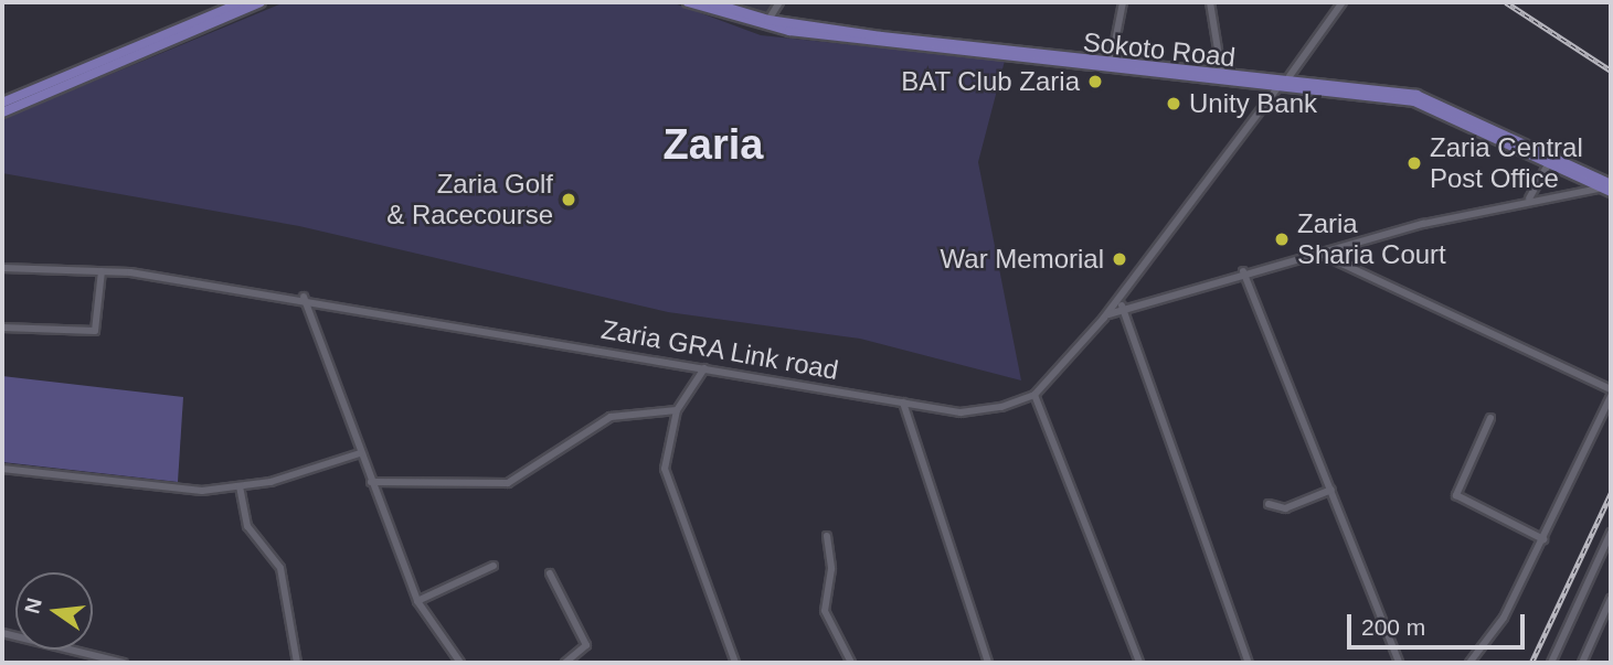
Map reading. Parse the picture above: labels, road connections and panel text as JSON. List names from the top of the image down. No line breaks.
{"streets":{"main road":["Sokoto Road"],"street":["Zaria GRA Link road"]},"districts":["Zaria"],"places":["BAT Club Zaria","Unity Bank","Zaria Central Post Office","Zaria Golf & Racecourse","Zaria Sharia Court","War Memorial"],"scale_bar":"200 m","north":"left"}
